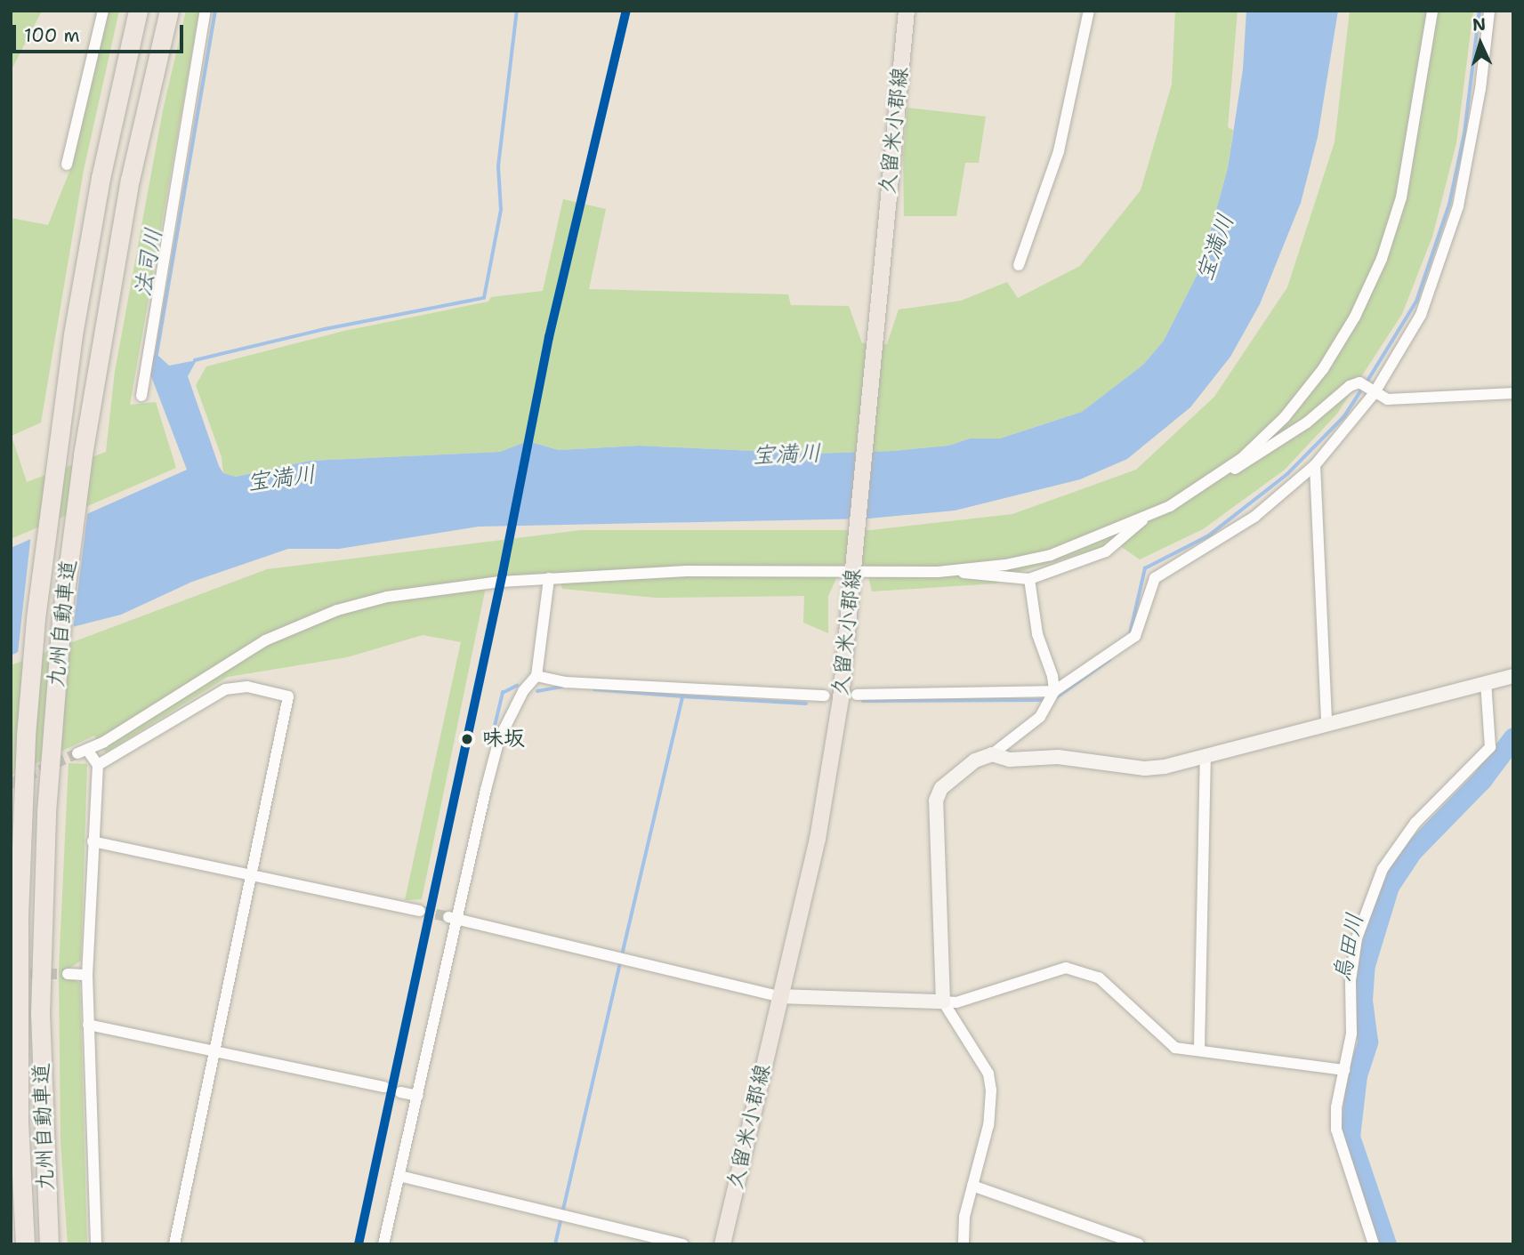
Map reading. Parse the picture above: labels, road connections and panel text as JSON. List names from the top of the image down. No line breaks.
{"streets":{"highway":["九州自動車道"],"main road":["久留米小郡線"]},"water":["宝満川","法司川","烏田川"],"places":["味坂"],"scale_bar":"100 m","north":"top"}
